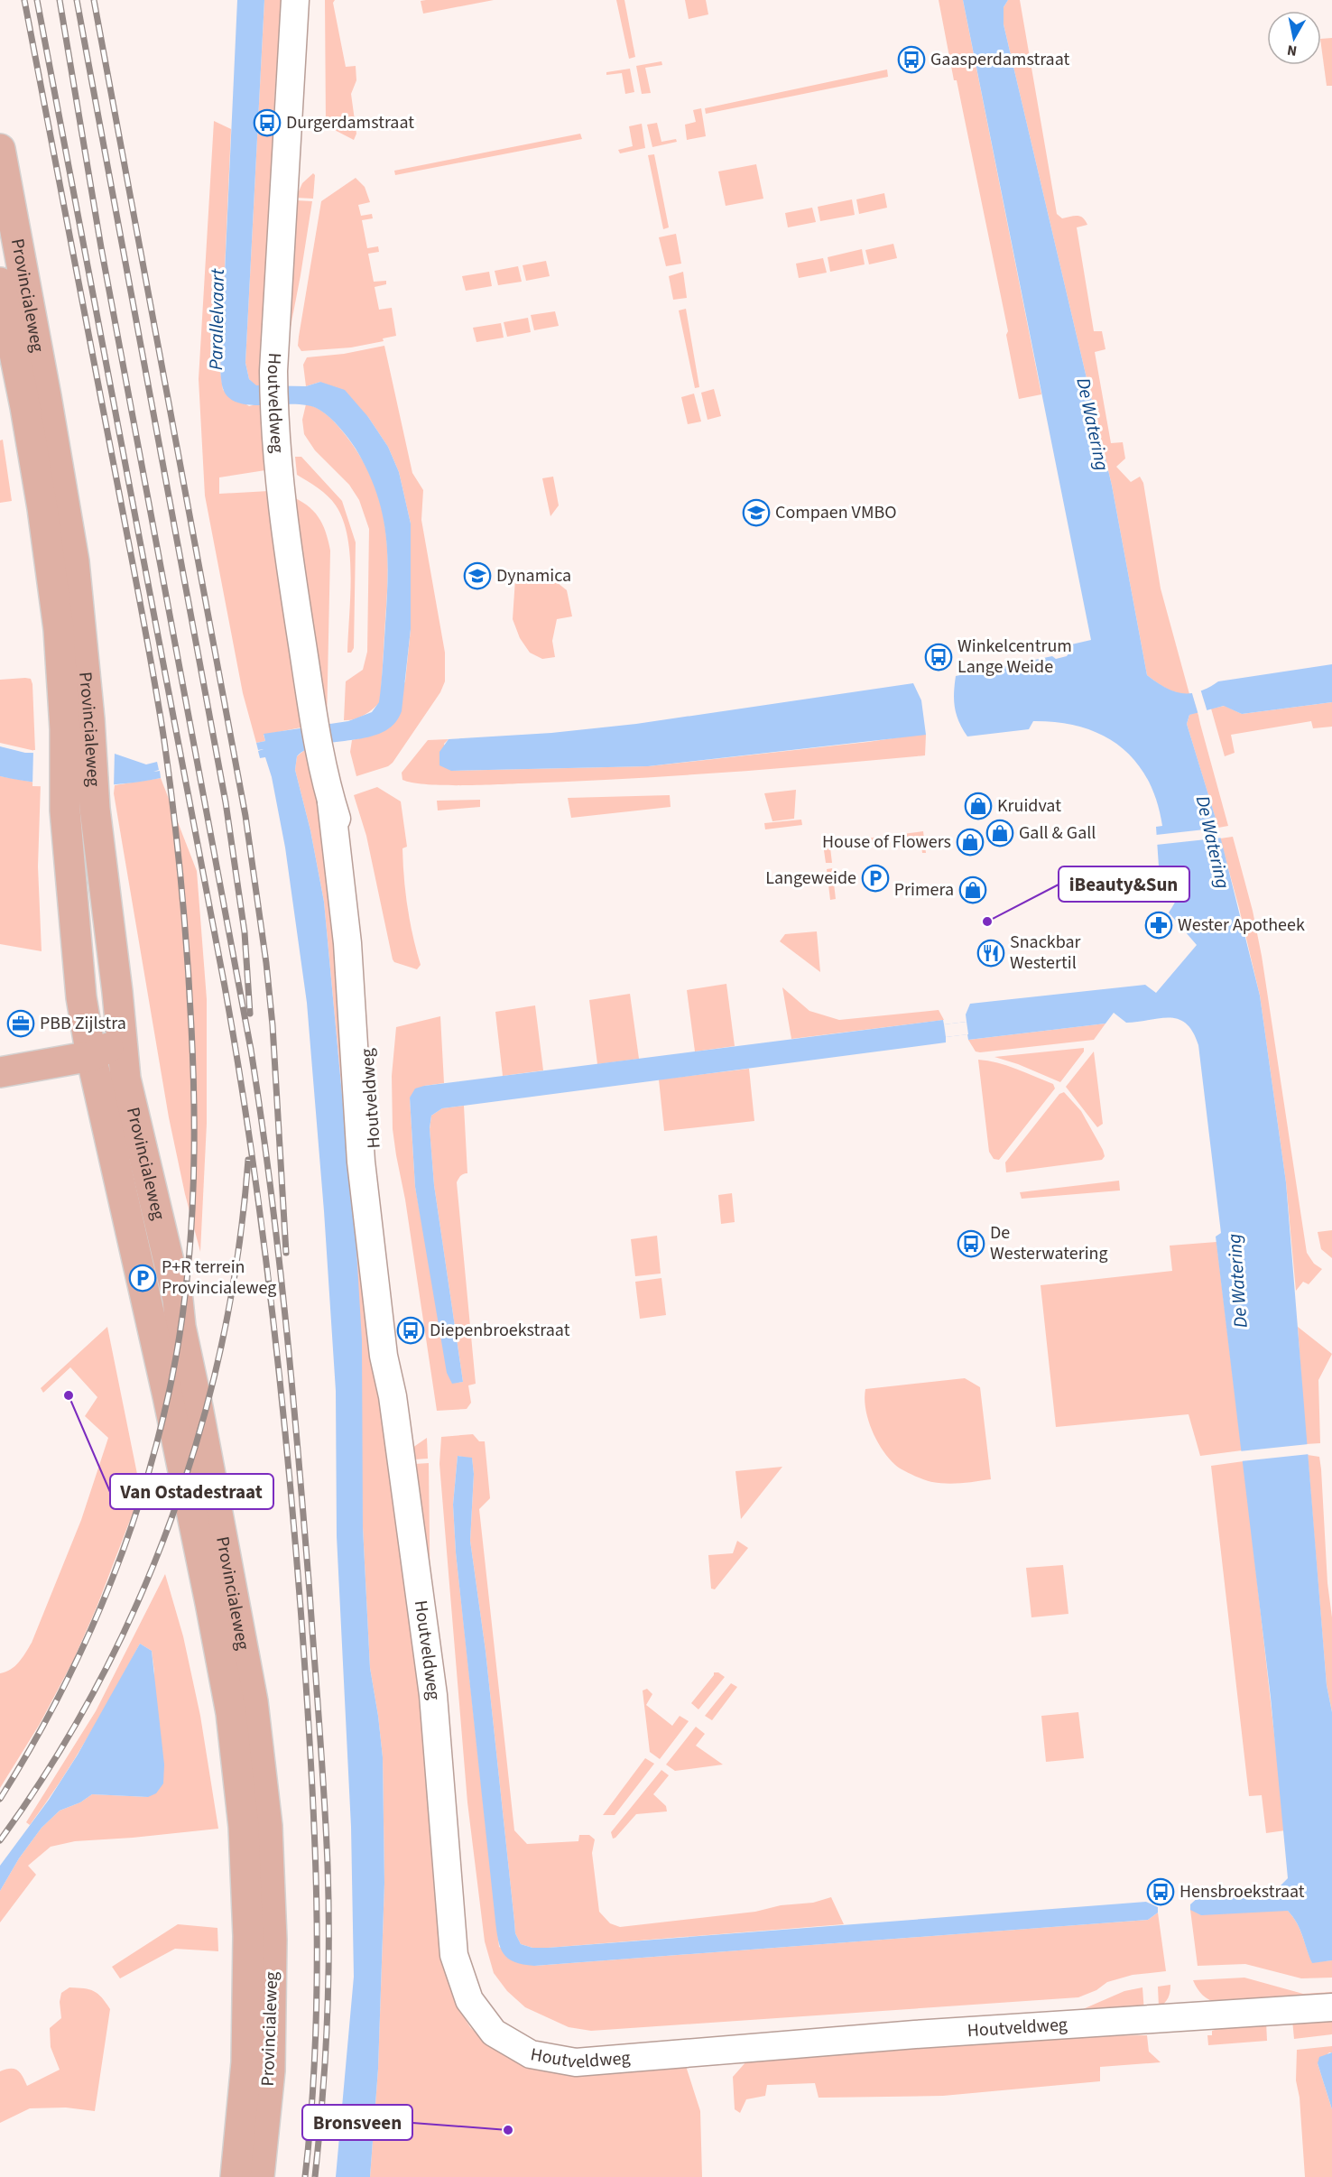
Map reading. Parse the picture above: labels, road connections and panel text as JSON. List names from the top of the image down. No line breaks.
{"streets":{"main road":["Provincialeweg"],"street":["Houtveldweg"]},"water":["Parallelvaart","De Watering"],"places":{"bus stop":["Gaasperdamstraat","Durgerdamstraat","Winkelcentrum Lange Weide","De Westerwatering","Diepenbroekstraat","Hensbroekstraat"],"school or university":["Compaen VMBO","Dynamica"],"shop":["Kruidvat","Gall & Gall","House of Flowers","Primera"],"parking":["Langeweide","P+R terrein Provincialeweg"],"other":["iBeauty&Sun","Van Ostadestraat","Bronsveen"],"pharmacy":["Wester Apotheek"],"restaurant":["Snackbar Westertil"],"office":["PBB Zijlstra"]},"north":"bottom"}
